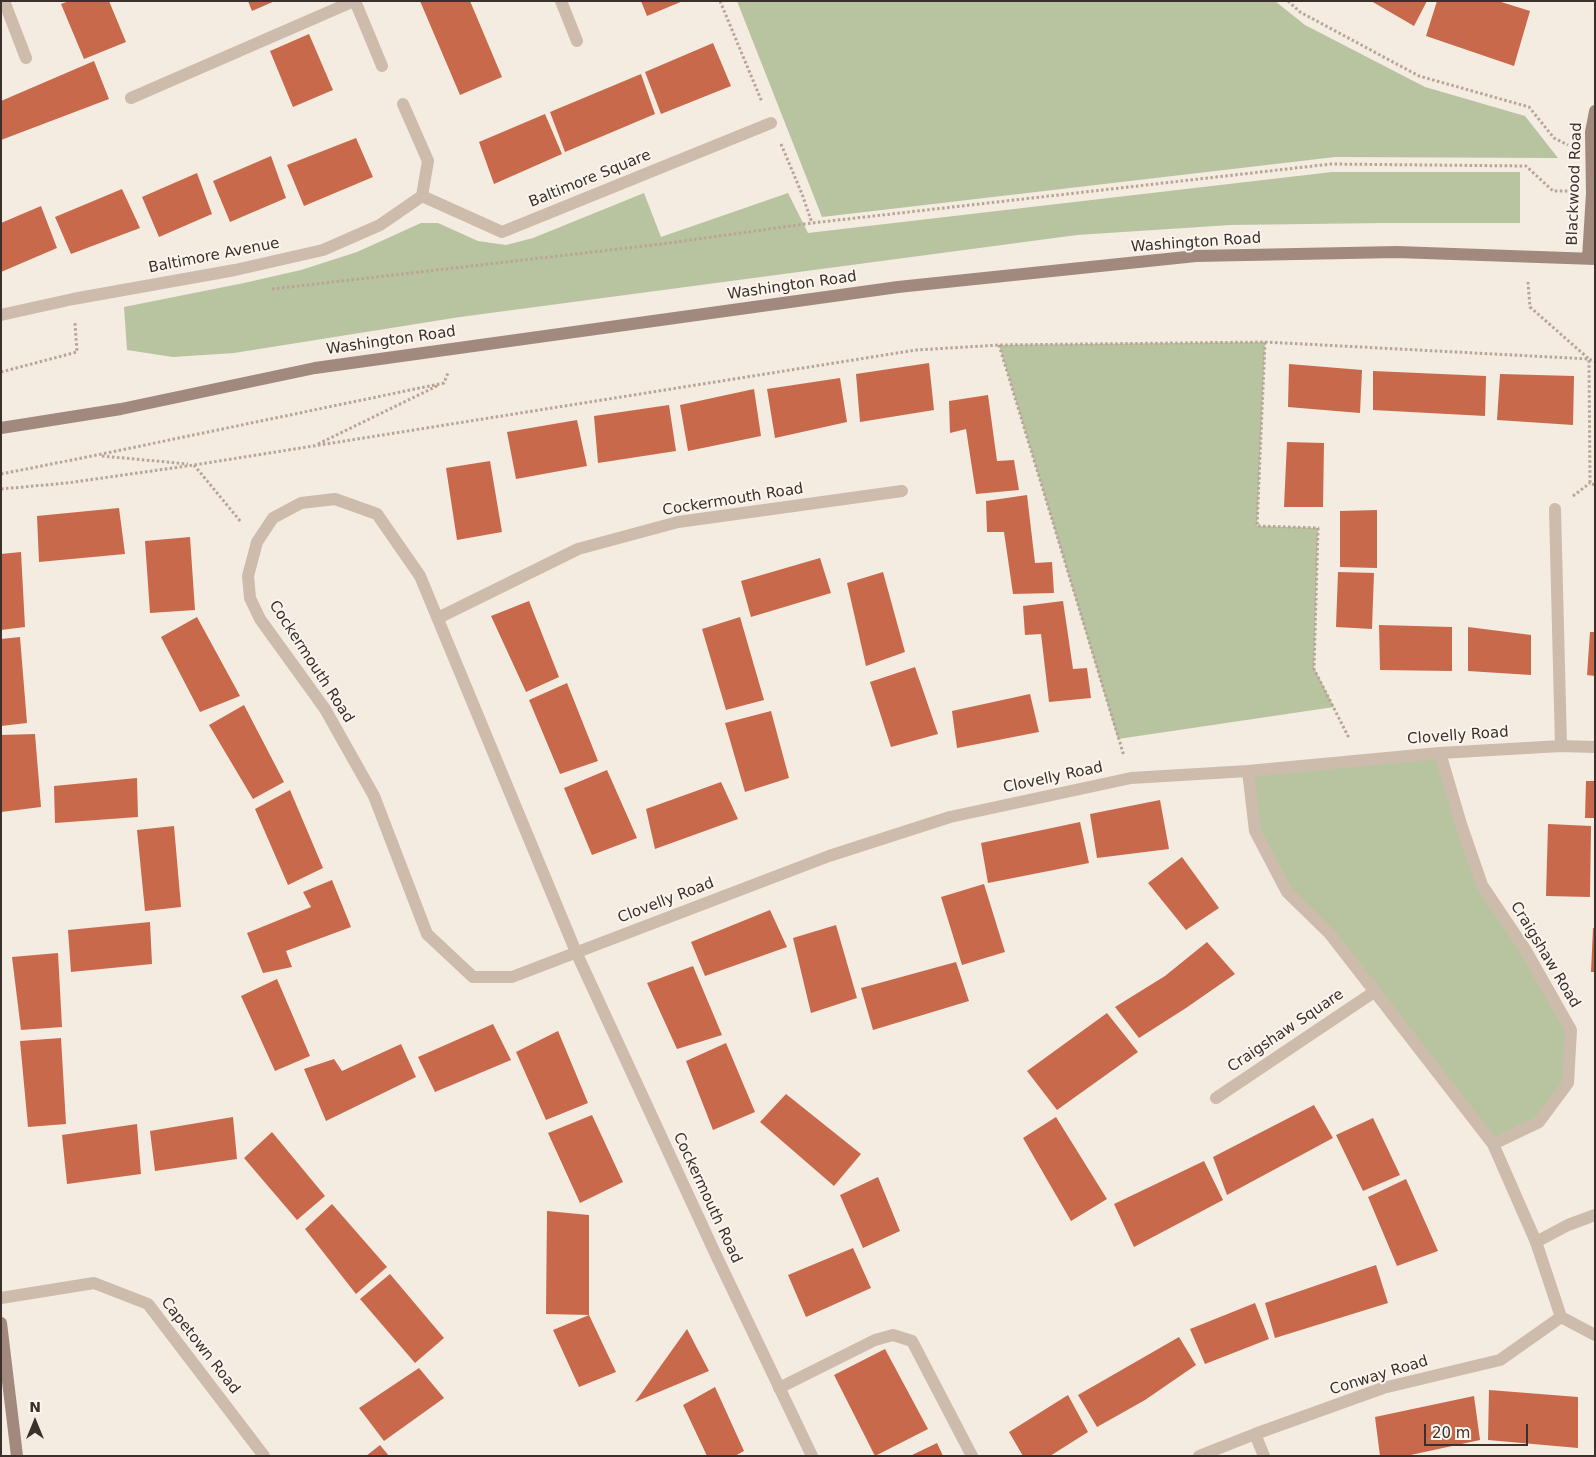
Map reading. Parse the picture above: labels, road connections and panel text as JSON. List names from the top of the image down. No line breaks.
{"streets":{"street":["Baltimore Square","Blackwood Road","Washington Road","Baltimore Avenue","Cockermouth Road","Clovelly Road","Craigshaw Road","Craigshaw Square","Capetown Road","Conway Road"]},"crossings":[["Baltimore Square","Baltimore Avenue"],["Blackwood Road","Washington Road"],["Cockermouth Road","Clovelly Road"],["Clovelly Road","Craigshaw Road"]],"scale_bar":"20 m","north":"top"}
